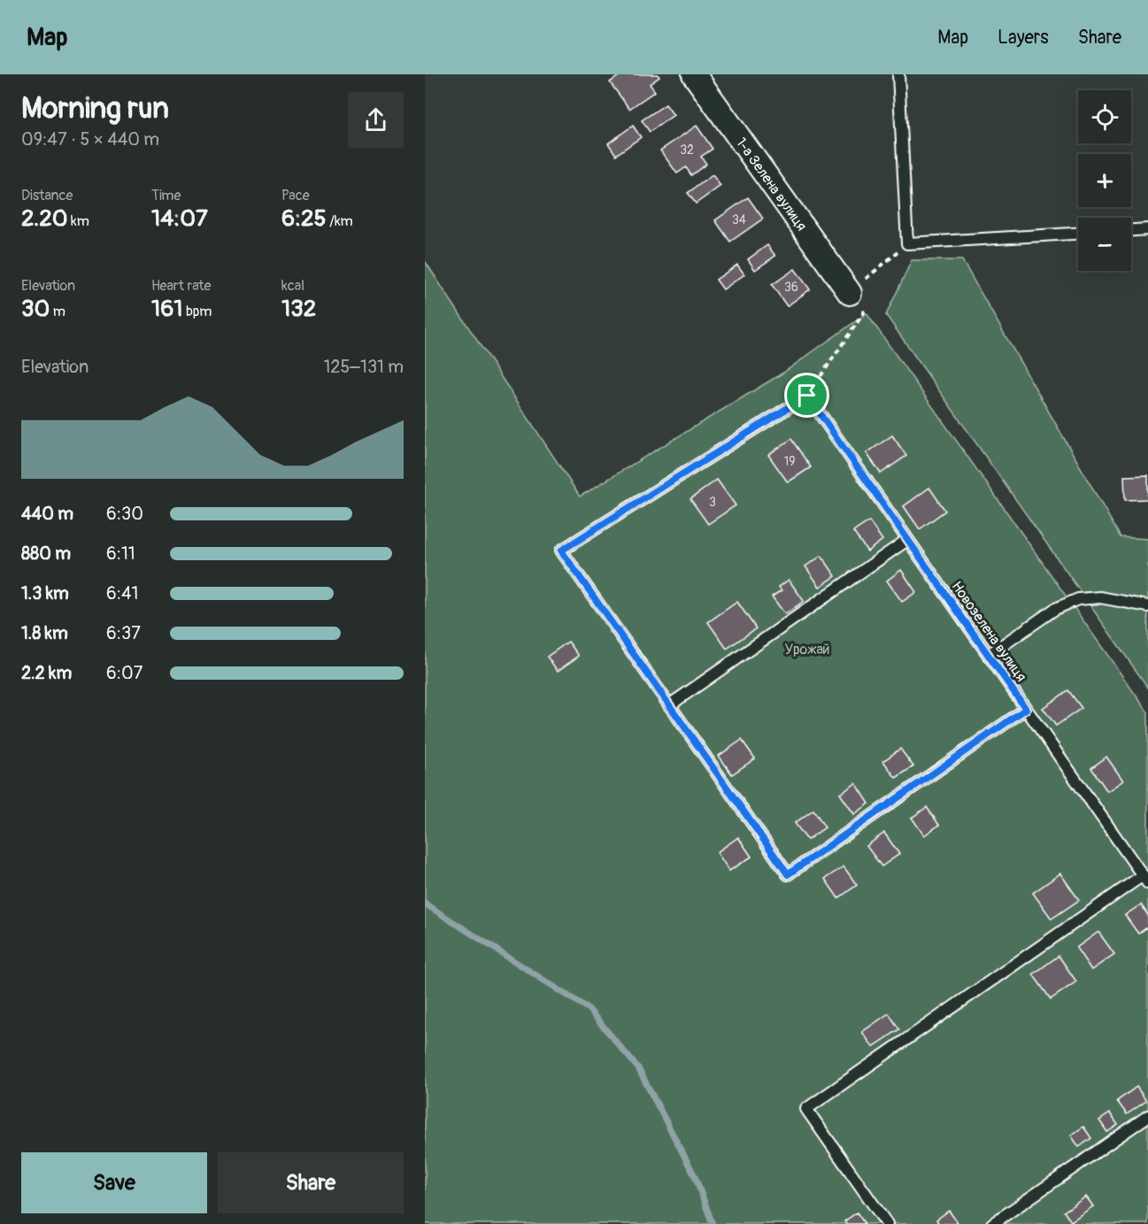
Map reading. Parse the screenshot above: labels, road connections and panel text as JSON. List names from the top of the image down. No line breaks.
{"streets":{"street":["1-а Зелена вулиця"],"lane":["Новозелена вулиця"]},"parks":["Урожай"],"house_numbers":["32","34","36","19","3"],"page":{"header":"Map","nav":["Map","Layers","Share"],"heading":["Morning run","09:47 · 5 × 440 m"],"map_buttons":["+","−"],"stats":[["Distance","2.20 km"],["Time","14:07"],["Pace","6:25 /km"],["Elevation","30 m"],["Heart rate","161 bpm"],["kcal","132"]],"chart":["Elevation","125–131 m"],"list":[{"name":"440 m","note":"6:30"},{"name":"880 m","note":"6:11"},{"name":"1.3 km","note":"6:41"},{"name":"1.8 km","note":"6:37"},{"name":"2.2 km","note":"6:07"}],"buttons":["Save","Share"]}}
